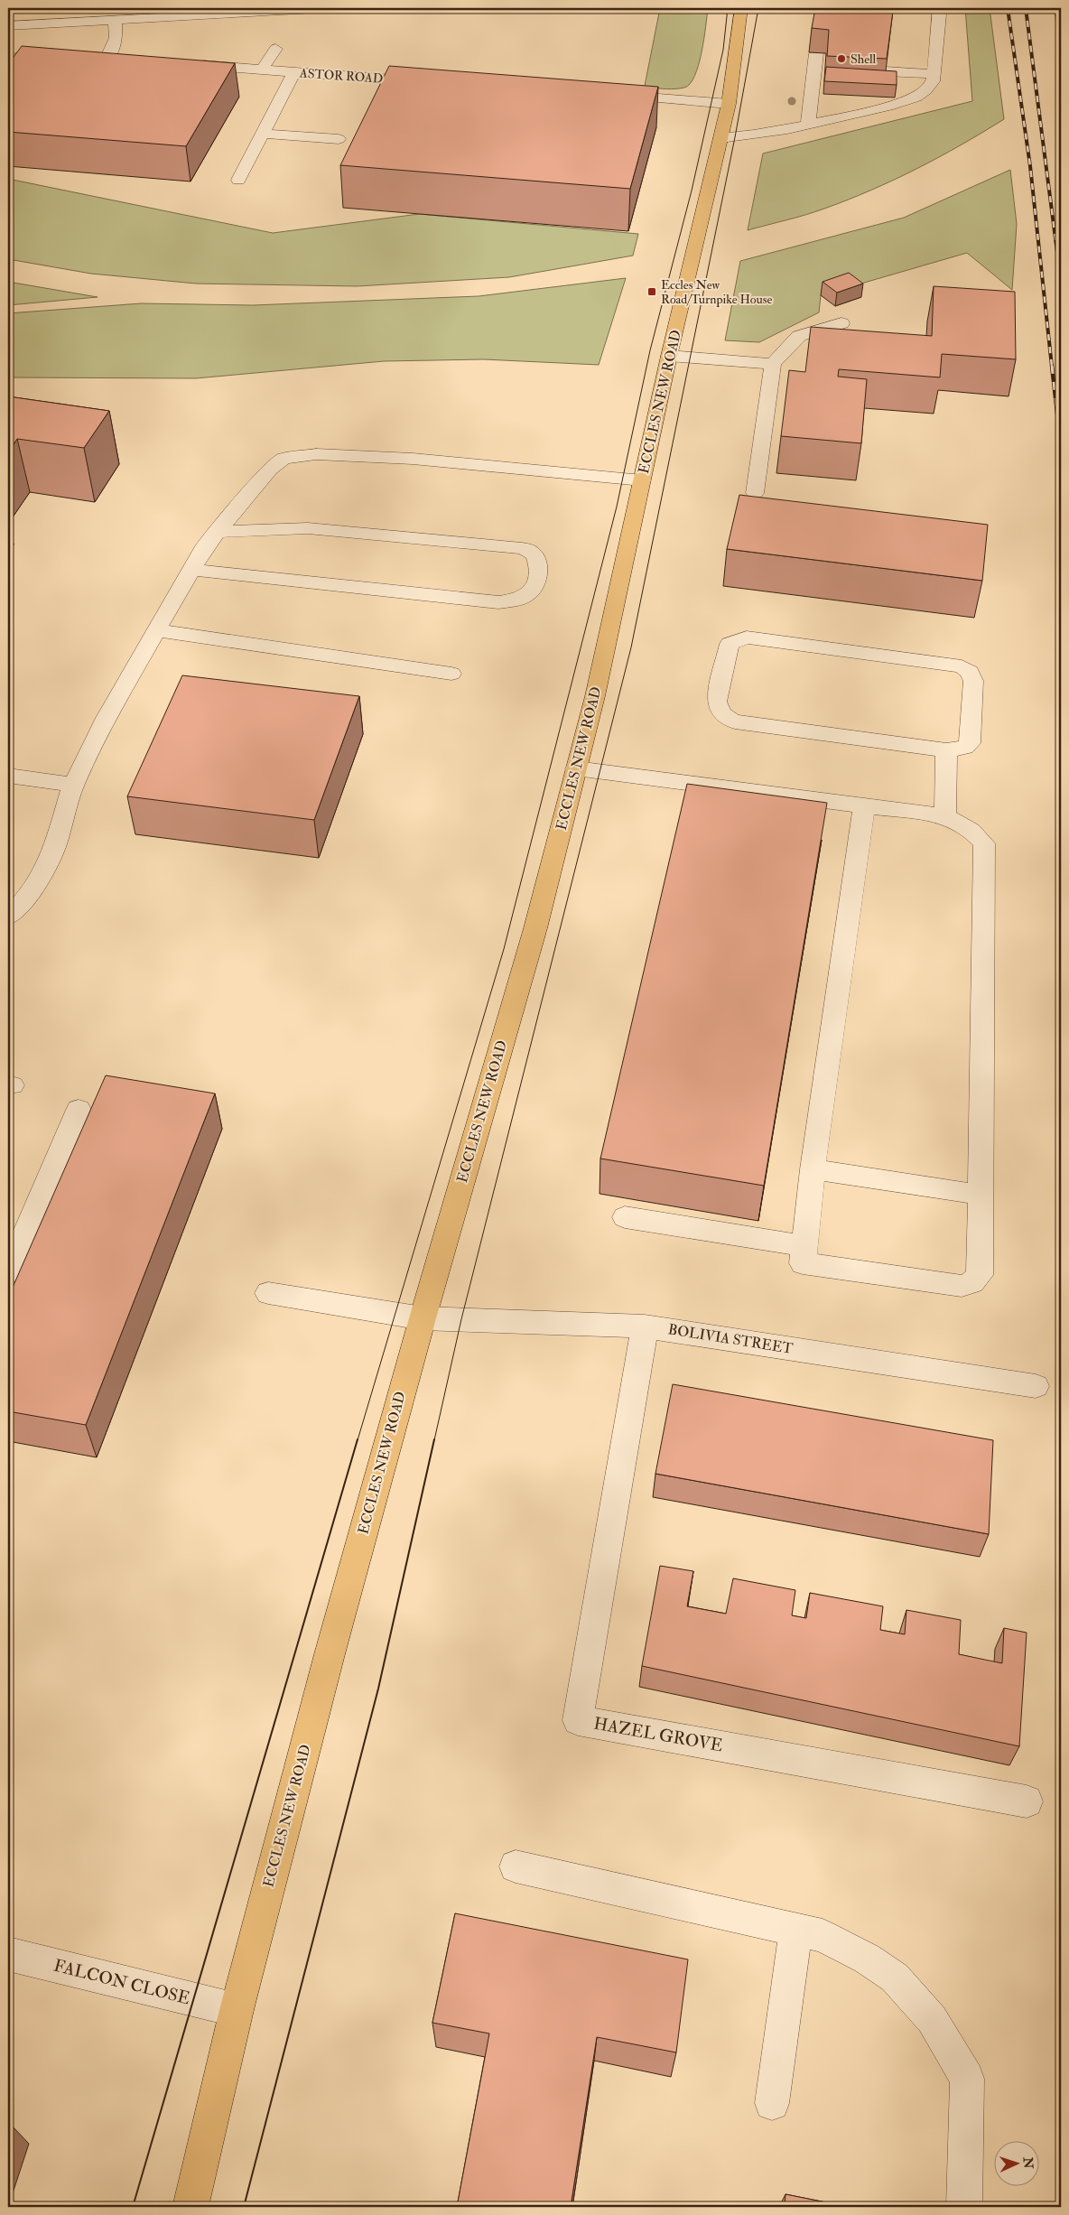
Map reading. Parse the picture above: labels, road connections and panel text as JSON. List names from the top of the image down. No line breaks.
{"streets":{"main road":["ECCLES NEW ROAD"],"street":["ASTOR ROAD","BOLIVIA STREET","HAZEL GROVE","FALCON CLOSE"]},"crossings":[["ECCLES NEW ROAD","BOLIVIA STREET"],["ECCLES NEW ROAD","FALCON CLOSE"],["BOLIVIA STREET","HAZEL GROVE"]],"places":{"other":["Shell"],"transit":["Eccles New Road/Turnpike House"]},"north":"right"}
